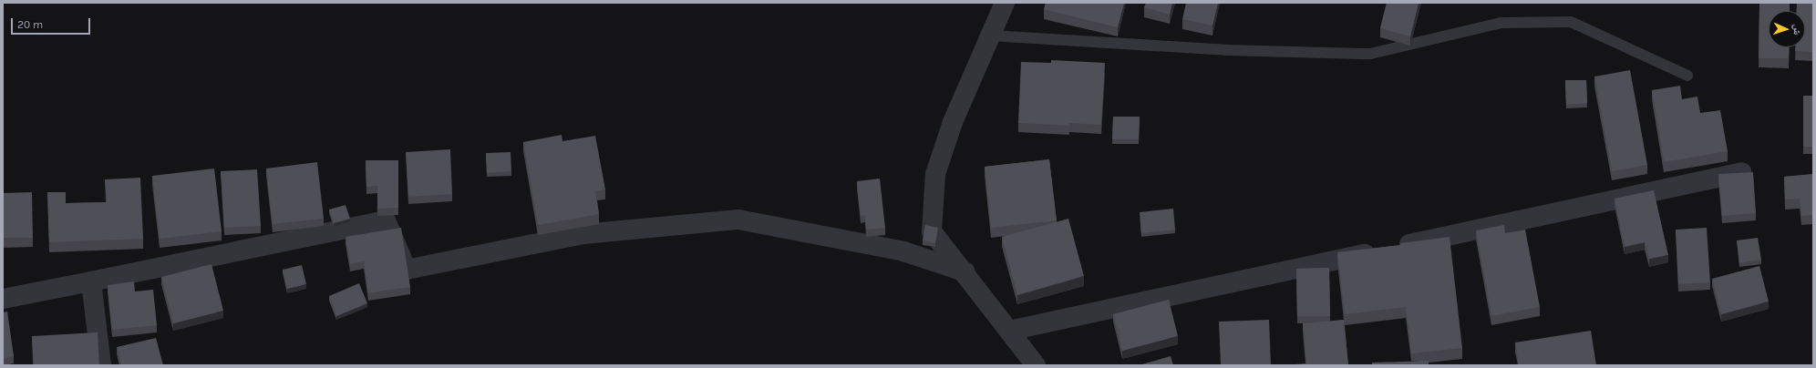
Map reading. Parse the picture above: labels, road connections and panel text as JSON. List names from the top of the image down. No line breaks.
{"scale_bar":"20 m","north":"right"}
